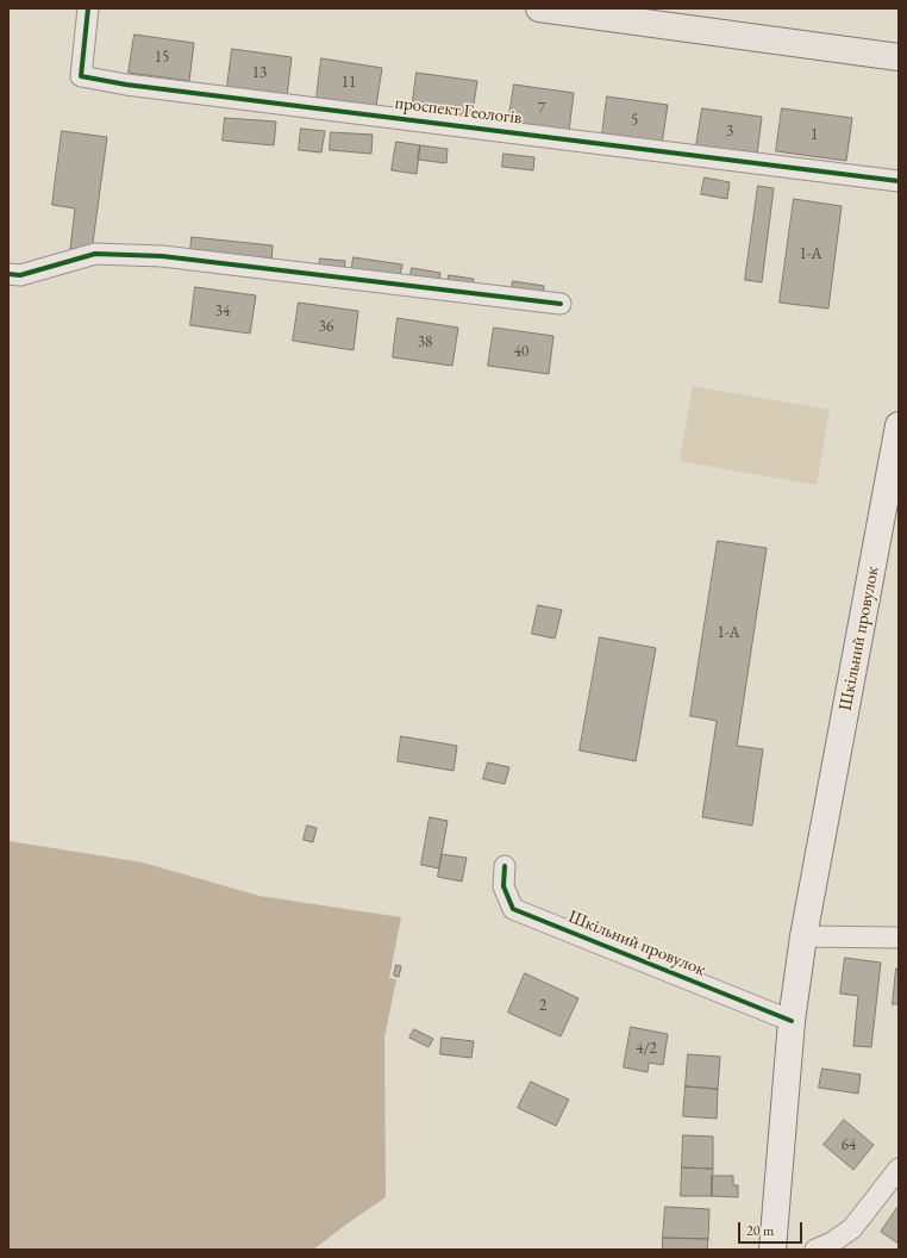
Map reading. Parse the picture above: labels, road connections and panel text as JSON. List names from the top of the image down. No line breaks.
{"streets":{"main road":["Шкільний провулок"],"street":["проспект Геологів"]},"house_numbers":["15","13","11","7","5","3","1","1-А","34","36","38","40","1-А","2","4/2","64"],"scale_bar":"20 m"}
